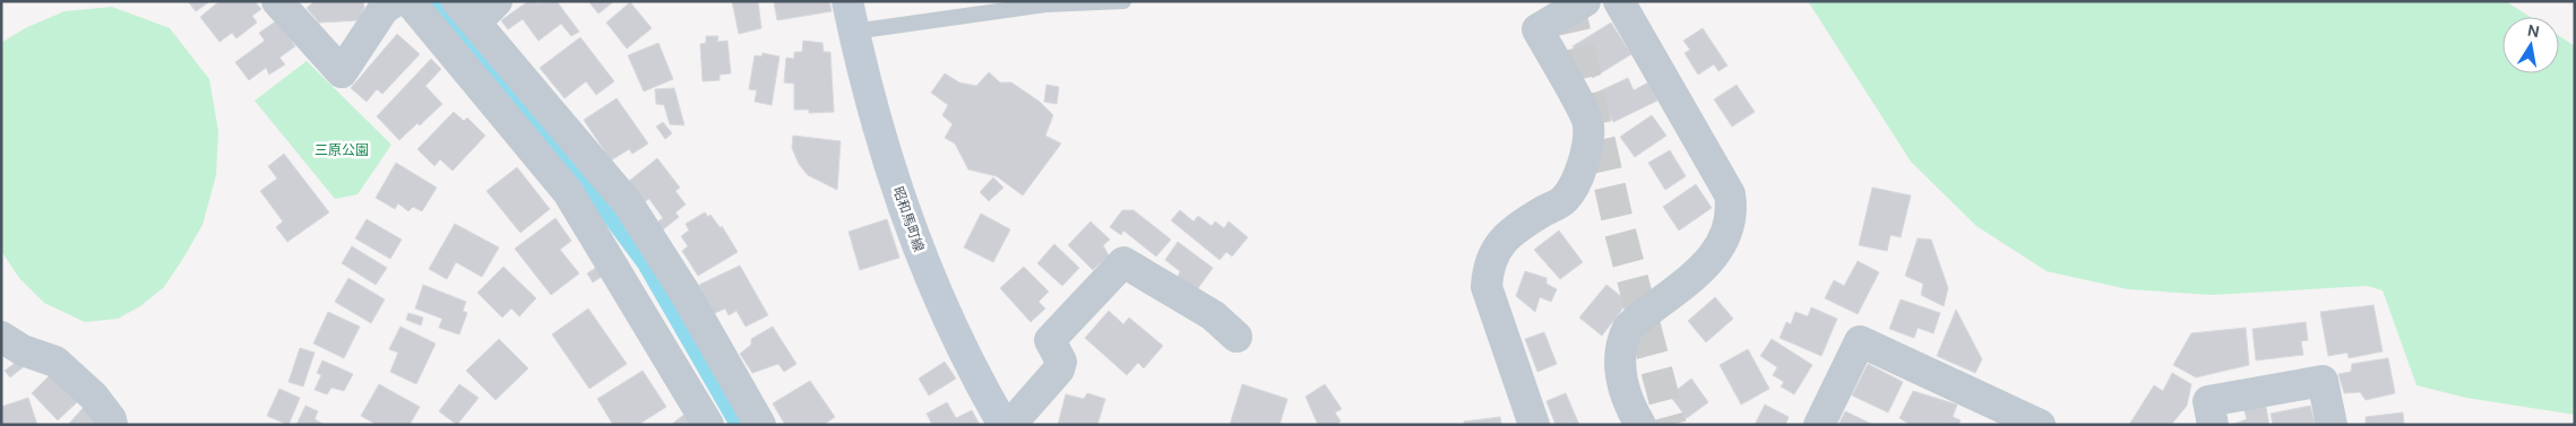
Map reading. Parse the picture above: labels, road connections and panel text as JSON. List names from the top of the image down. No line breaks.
{"streets":{"main road":["昭和馬町線"]},"parks":["三原公園"],"north":"top"}
